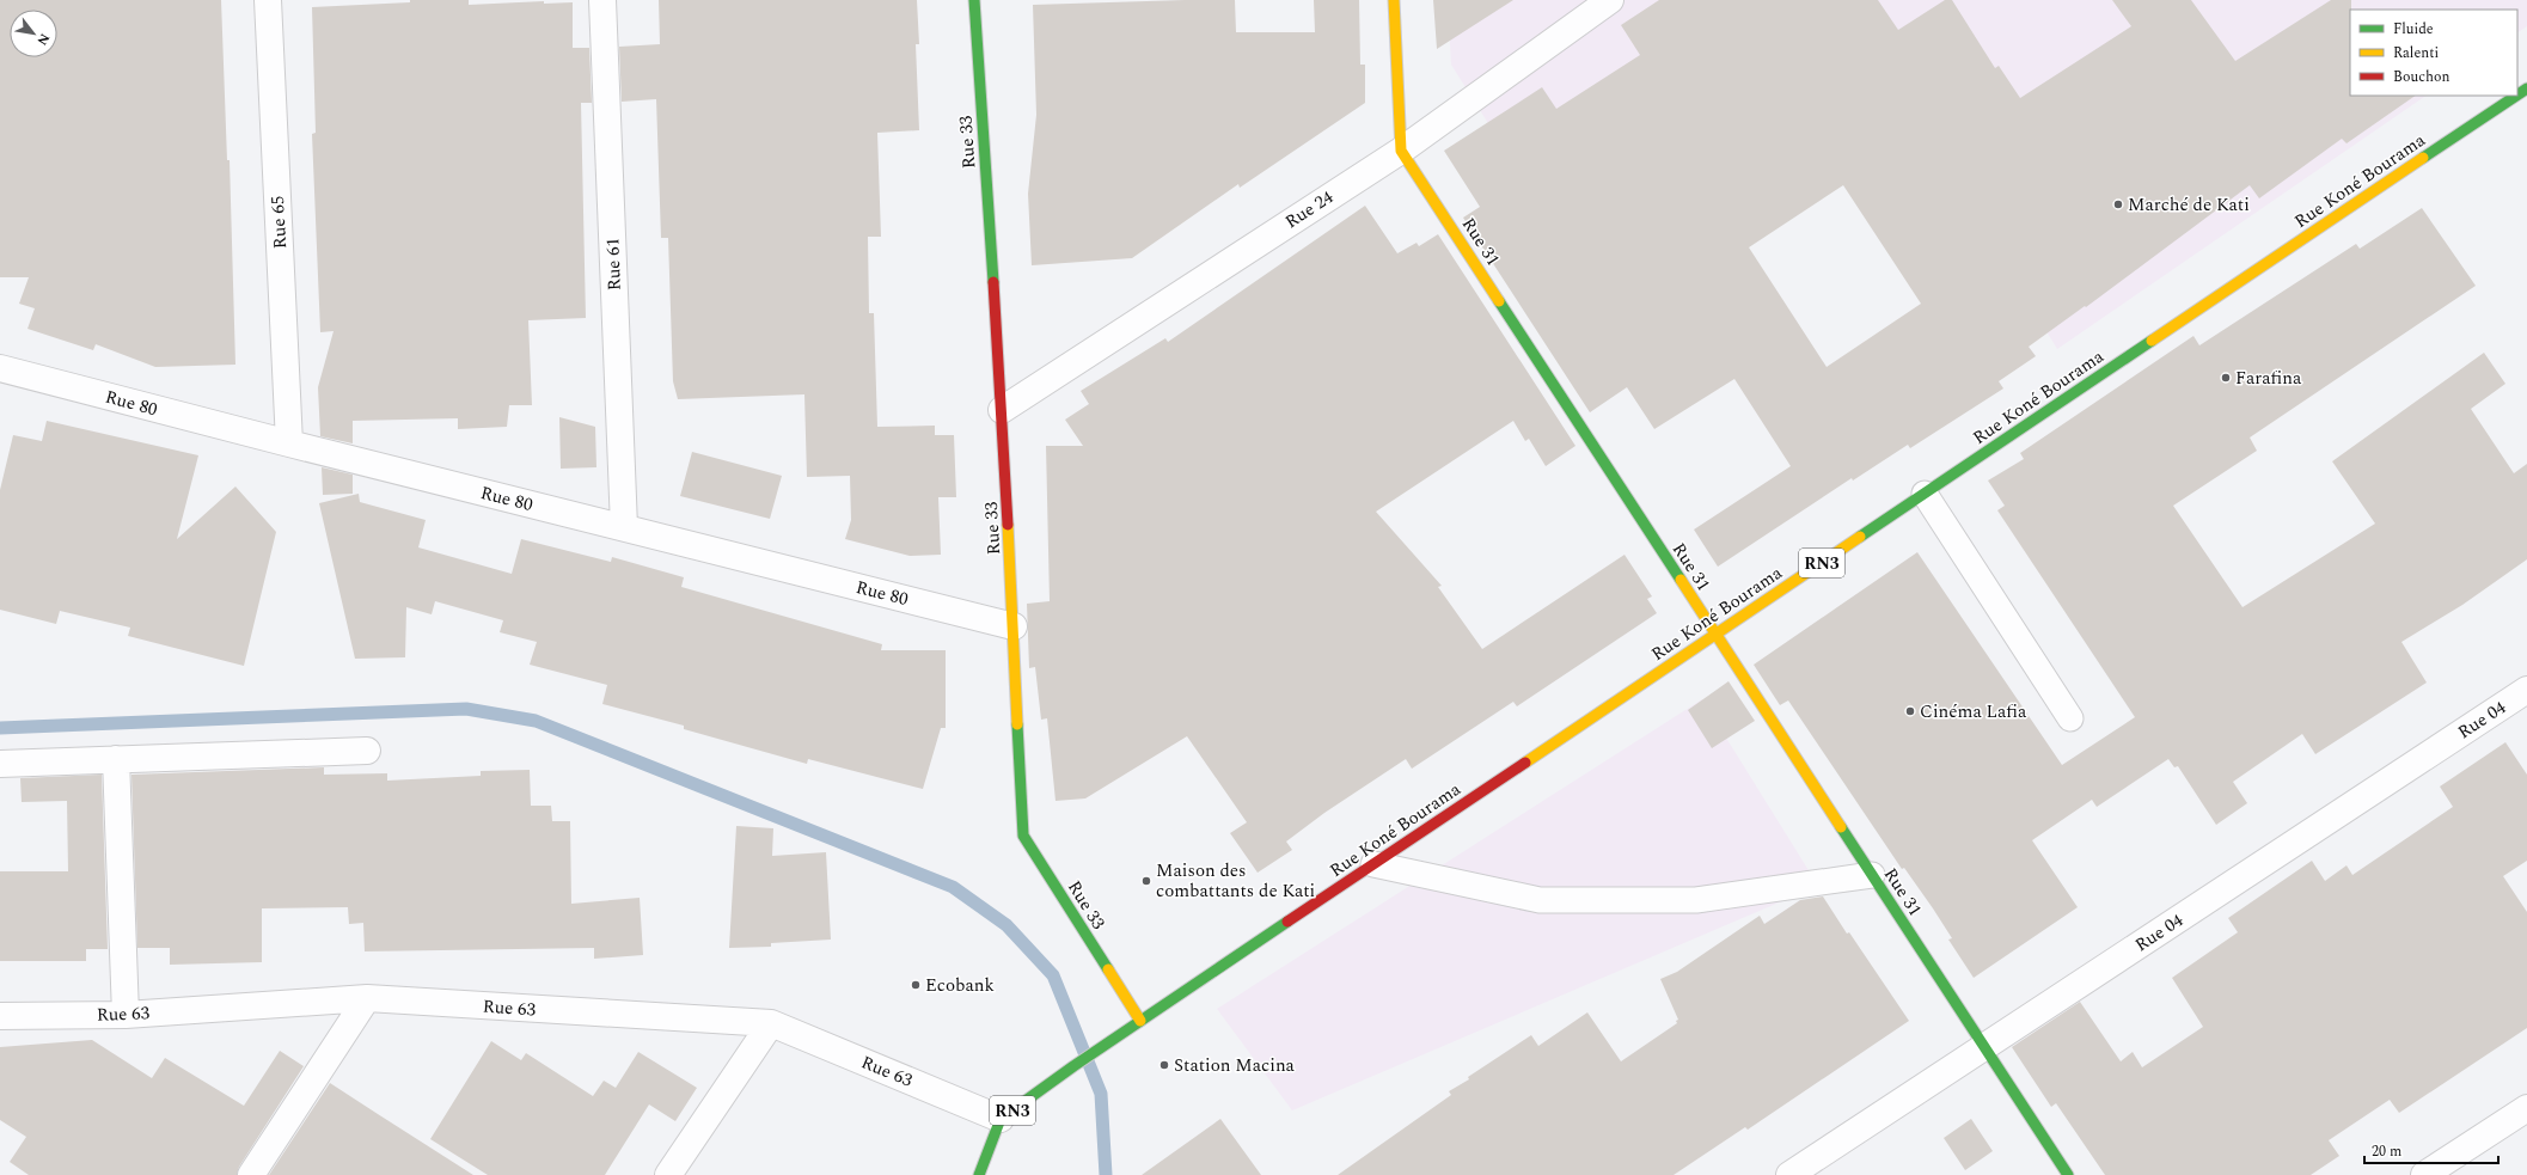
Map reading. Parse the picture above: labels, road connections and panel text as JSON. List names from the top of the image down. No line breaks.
{"streets":{"main road":["Rue 33","Rue Koné Bourama","Rue 31","RN3"],"street":["Rue 24","Rue 65","Rue 61","Rue 80","Rue 04","Rue 63"]},"crossings":[["Rue 33","Rue Koné Bourama"],["Rue 33","Rue 24"],["Rue 33","Rue 80"],["Rue Koné Bourama","Rue 31"],["Rue Koné Bourama","RN3"],["Rue Koné Bourama","Rue 63"],["Rue 24","Rue 31"],["Rue 65","Rue 80"],["Rue 31","Rue 04"],["Rue 61","Rue 80"],["RN3","Rue 63"]],"places":["Marché de Kati","Farafina","Cinéma Lafia","Maison des combattants de Kati","Ecobank","Station Macina"],"legend":["Fluide","Ralenti","Bouchon"],"scale_bar":"20 m","north":"bottom right"}
